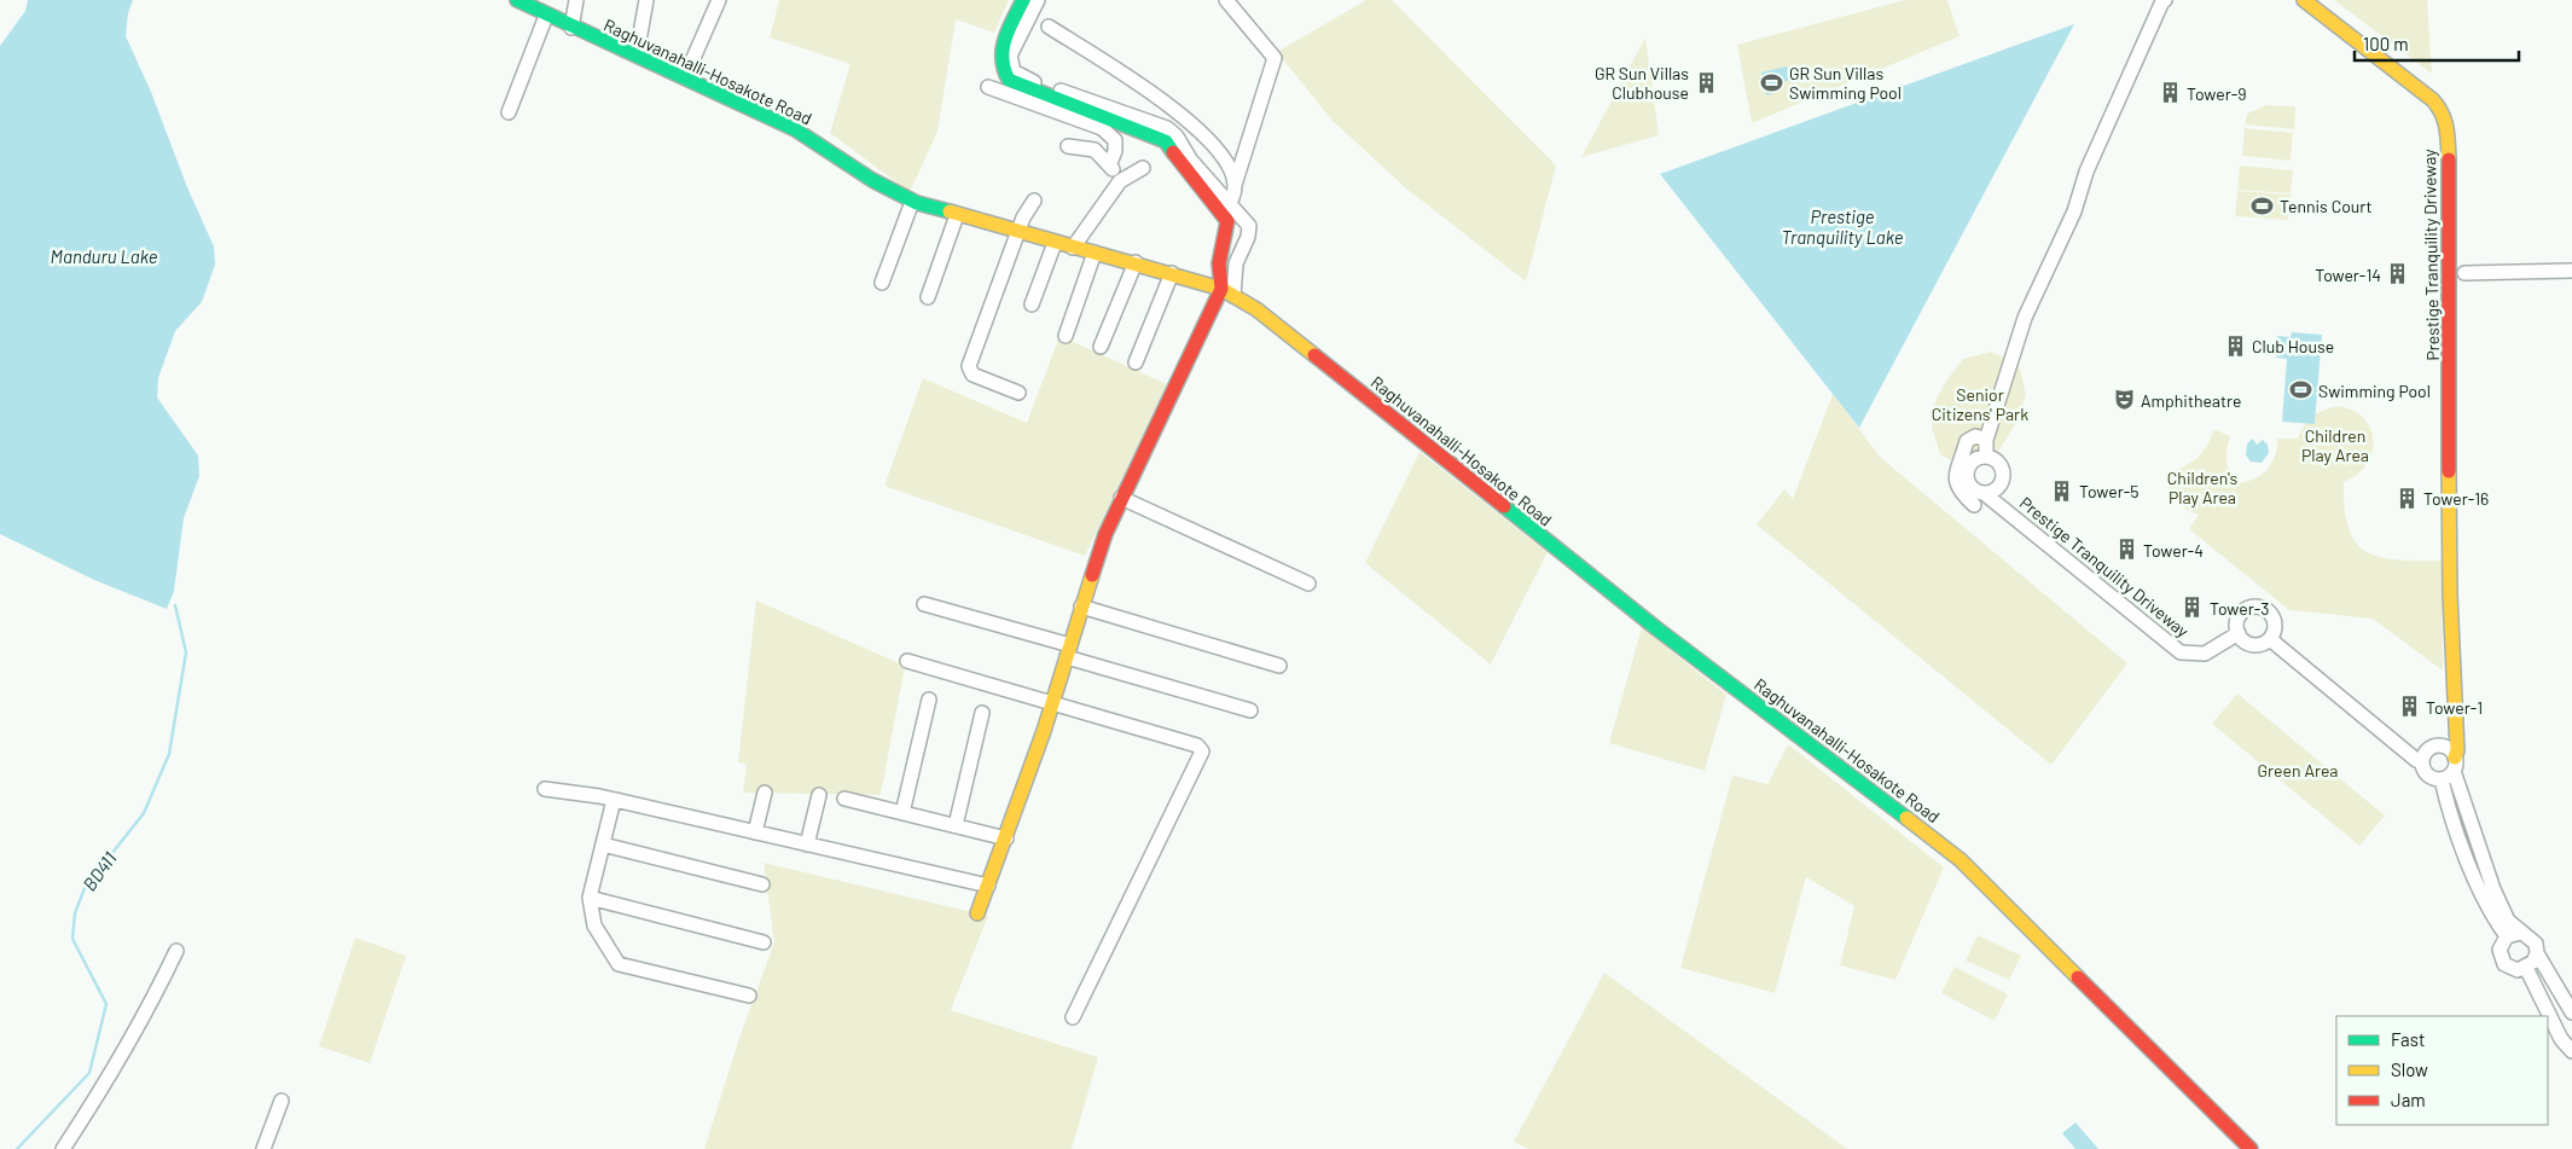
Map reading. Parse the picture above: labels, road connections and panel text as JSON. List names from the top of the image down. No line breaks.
{"streets":{"main road":["Raghuvanahalli-Hosakote Road","Prestige Tranquility Driveway"]},"water":["Prestige Tranquility Lake","Manduru Lake","BD411"],"parks":["Senior Citizens' Park","Children Play Area","Children's Play Area","Green Area"],"places":{"building":["GR Sun Villas Clubhouse","Tower-9","Tower-14","Club House","Tower-5","Tower-16","Tower-4","Tower-3","Tower-1"],"sports":["GR Sun Villas Swimming Pool","Tennis Court","Swimming Pool"],"theatre":["Amphitheatre"]},"legend":["Fast","Slow","Jam"],"scale_bar":"100 m"}
